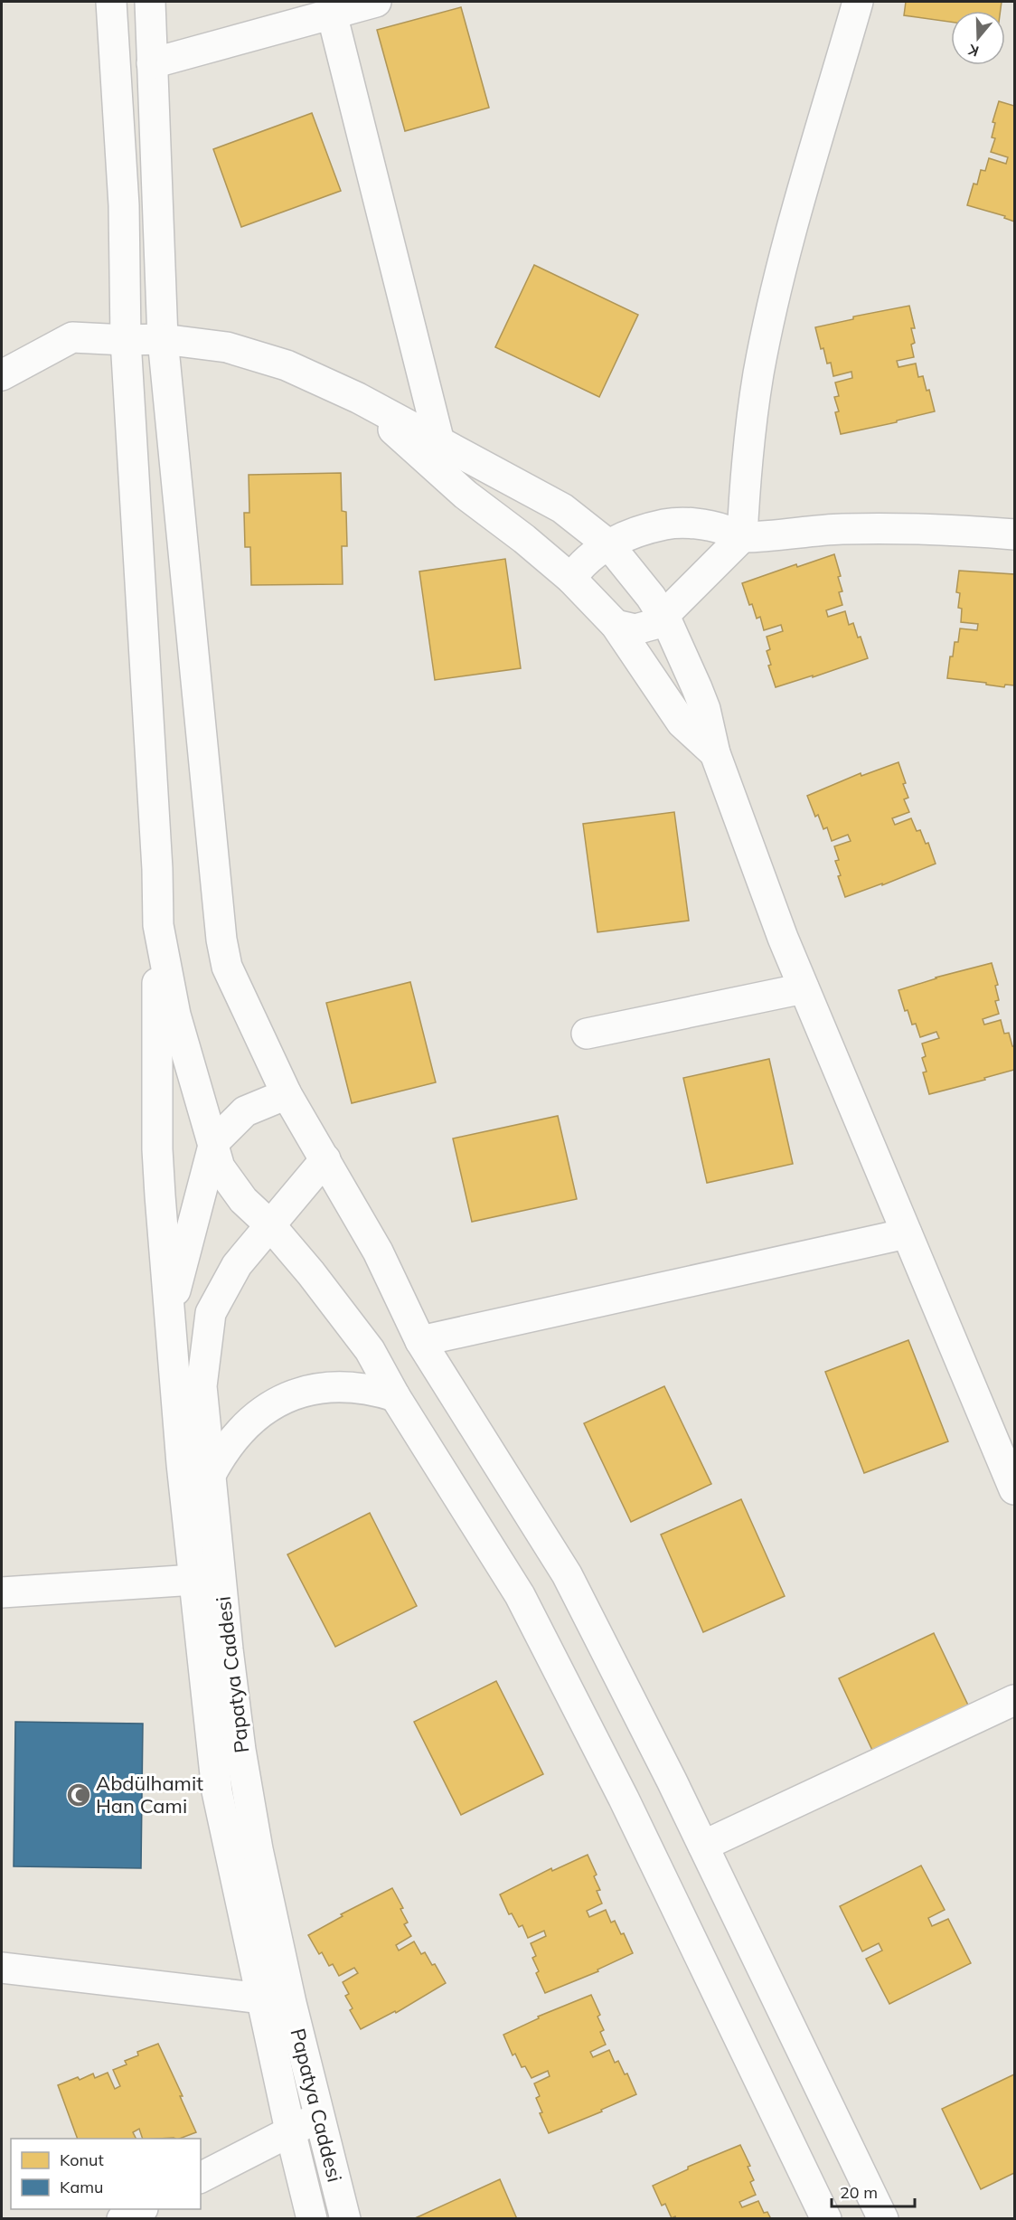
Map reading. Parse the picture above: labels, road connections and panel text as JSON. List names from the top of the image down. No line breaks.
{"streets":{"street":["Papatya Caddesi"]},"places":{"mosque":["Abdülhamit Han Cami"]},"legend":["Konut","Kamu"],"scale_bar":"20 m","north":"bottom"}
